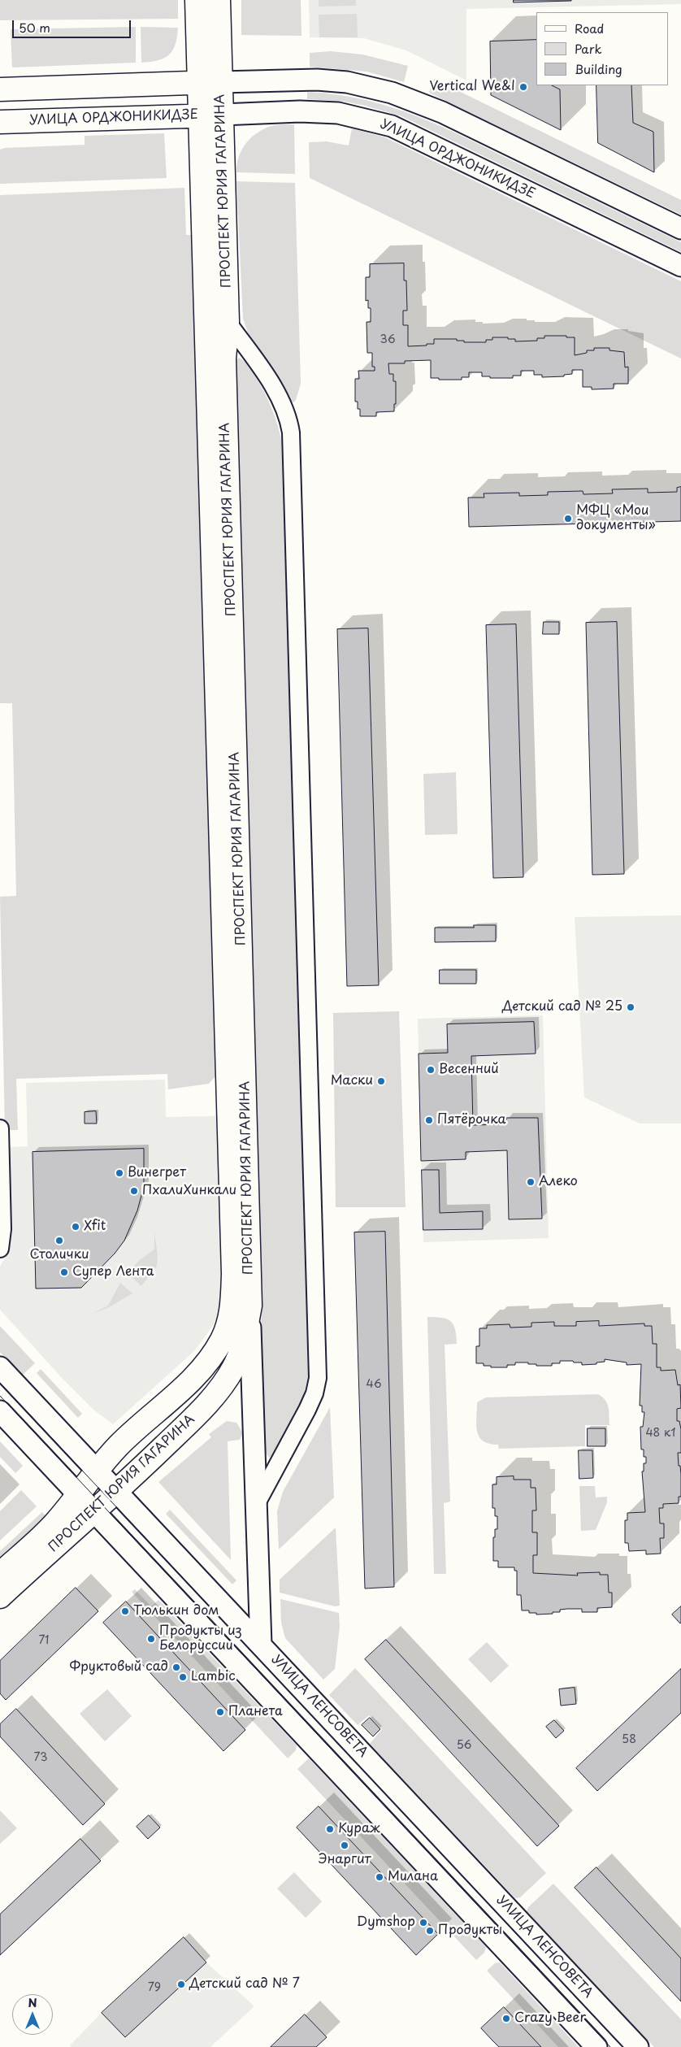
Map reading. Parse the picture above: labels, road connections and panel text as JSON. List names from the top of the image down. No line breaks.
{"streets":{"main road":["УЛИЦА ОРДЖОНИКИДЗЕ","ПРОСПЕКТ ЮРИЯ ГАГАРИНА"],"street":["УЛИЦА ЛЕНСОВЕТА"]},"crossings":[["УЛИЦА ОРДЖОНИКИДЗЕ","ПРОСПЕКТ ЮРИЯ ГАГАРИНА"],["ПРОСПЕКТ ЮРИЯ ГАГАРИНА","УЛИЦА ЛЕНСОВЕТА"]],"places":["Vertical We&I","МФЦ «Мои документы»","Детский сад № 25","Весенний","Маски","Пятёрочка","Винегрет","Алеко","ПхалиХинкали","Xfit","Столички","Супер Лента","Тюлькин дом","Продукты из Белоруссии","Фруктовый сад","Lambic","Планета","Кураж","Энаргит","Милана","Dymshop","Продукты","Детский сад № 7","Crazy Beer"],"house_numbers":["36","46","48 к1","71","58","56","73","79"],"legend":["Road","Park","Building"],"scale_bar":"50 m","north":"top"}
